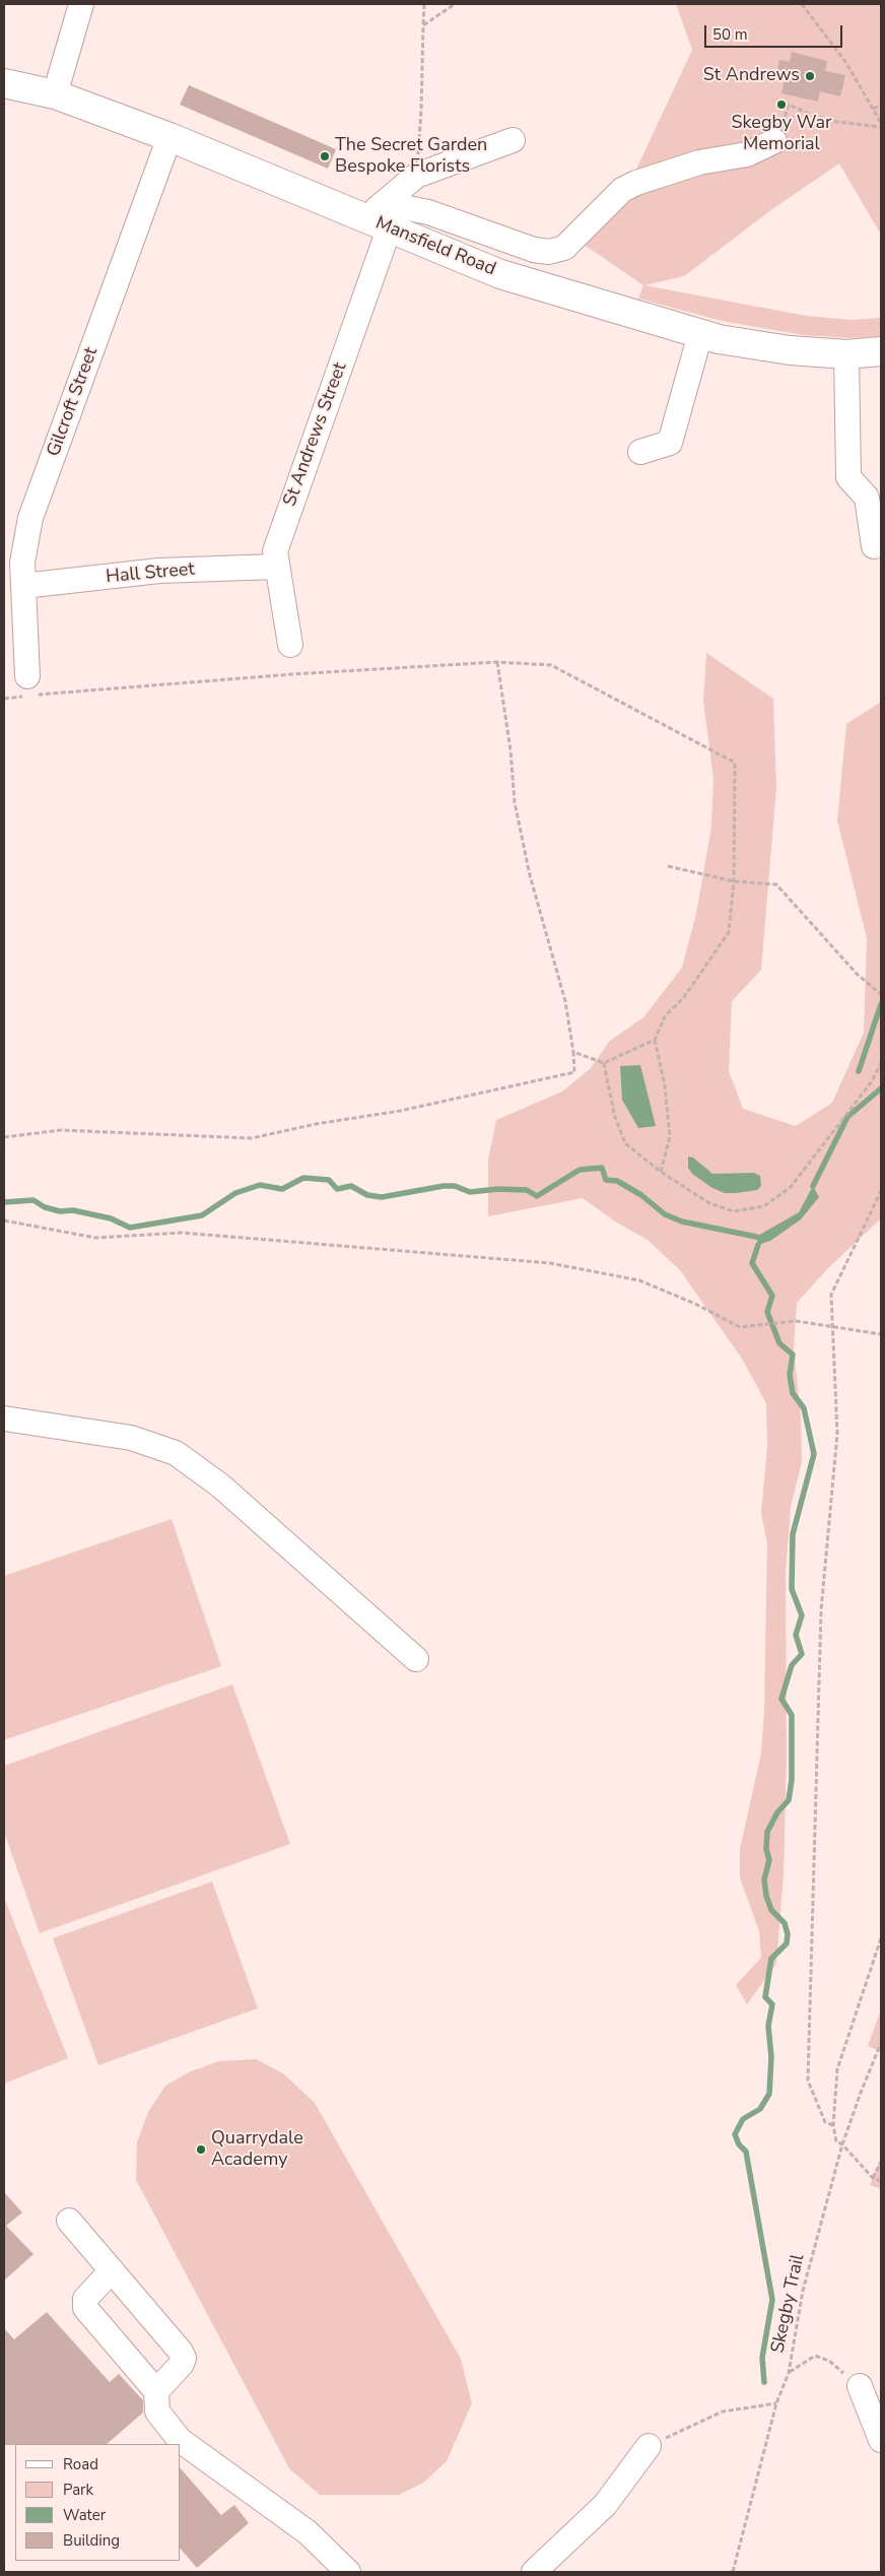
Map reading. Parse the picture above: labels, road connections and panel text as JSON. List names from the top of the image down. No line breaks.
{"streets":{"main road":["Mansfield Road"],"street":["Gilcroft Street","St Andrews Street","Hall Street"],"path":["Skegby Trail"]},"crossings":[["Mansfield Road","Gilcroft Street"],["Mansfield Road","St Andrews Street"],["Gilcroft Street","Hall Street"],["St Andrews Street","Hall Street"]],"places":["St Andrews","Skegby War Memorial","The Secret Garden Bespoke Florists","Quarrydale Academy"],"legend":["Road","Park","Water","Building"],"scale_bar":"50 m"}
